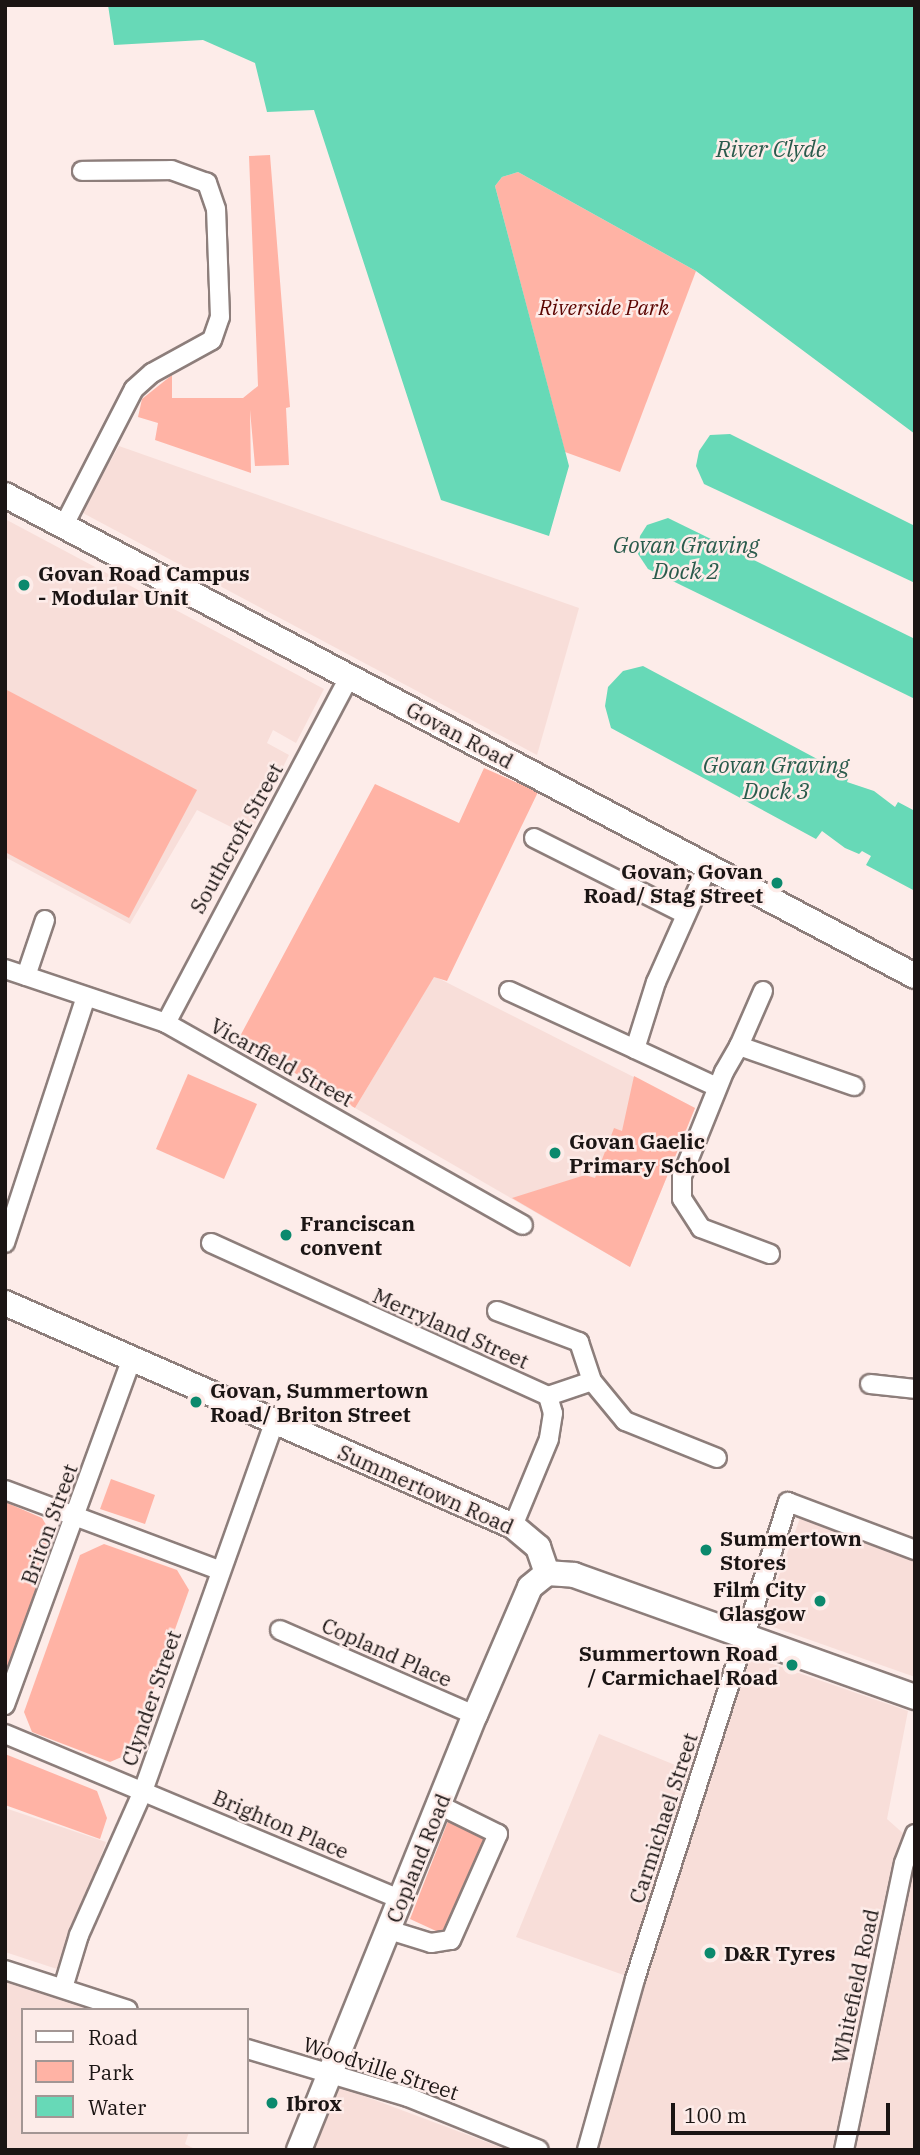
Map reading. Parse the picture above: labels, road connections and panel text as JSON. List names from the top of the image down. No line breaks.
{"streets":{"street":["Govan Road","Southcroft Street","Vicarfield Street","Merryland Street","Summertown Road","Briton Street","Copland Place","Clynder Street","Carmichael Street","Brighton Place","Copland Road","Whitefield Road","Woodville Street"]},"crossings":[["Govan Road","Southcroft Street"],["Southcroft Street","Vicarfield Street"],["Summertown Road","Briton Street"],["Summertown Road","Clynder Street"],["Summertown Road","Copland Road"],["Copland Place","Copland Road"],["Clynder Street","Brighton Place"],["Brighton Place","Copland Road"],["Copland Road","Woodville Street"]],"water":["River Clyde","Govan Graving Dock 2","Govan Graving Dock 3"],"parks":["Riverside Park"],"places":["Govan Road Campus - Modular Unit","Govan, Govan Road/ Stag Street","Govan Gaelic Primary School","Franciscan convent","Govan, Summertown Road/ Briton Street","Summertown Stores","Film City Glasgow","Summertown Road / Carmichael Road","D&R Tyres","Ibrox"],"legend":["Road","Park","Water"],"scale_bar":"100 m"}
